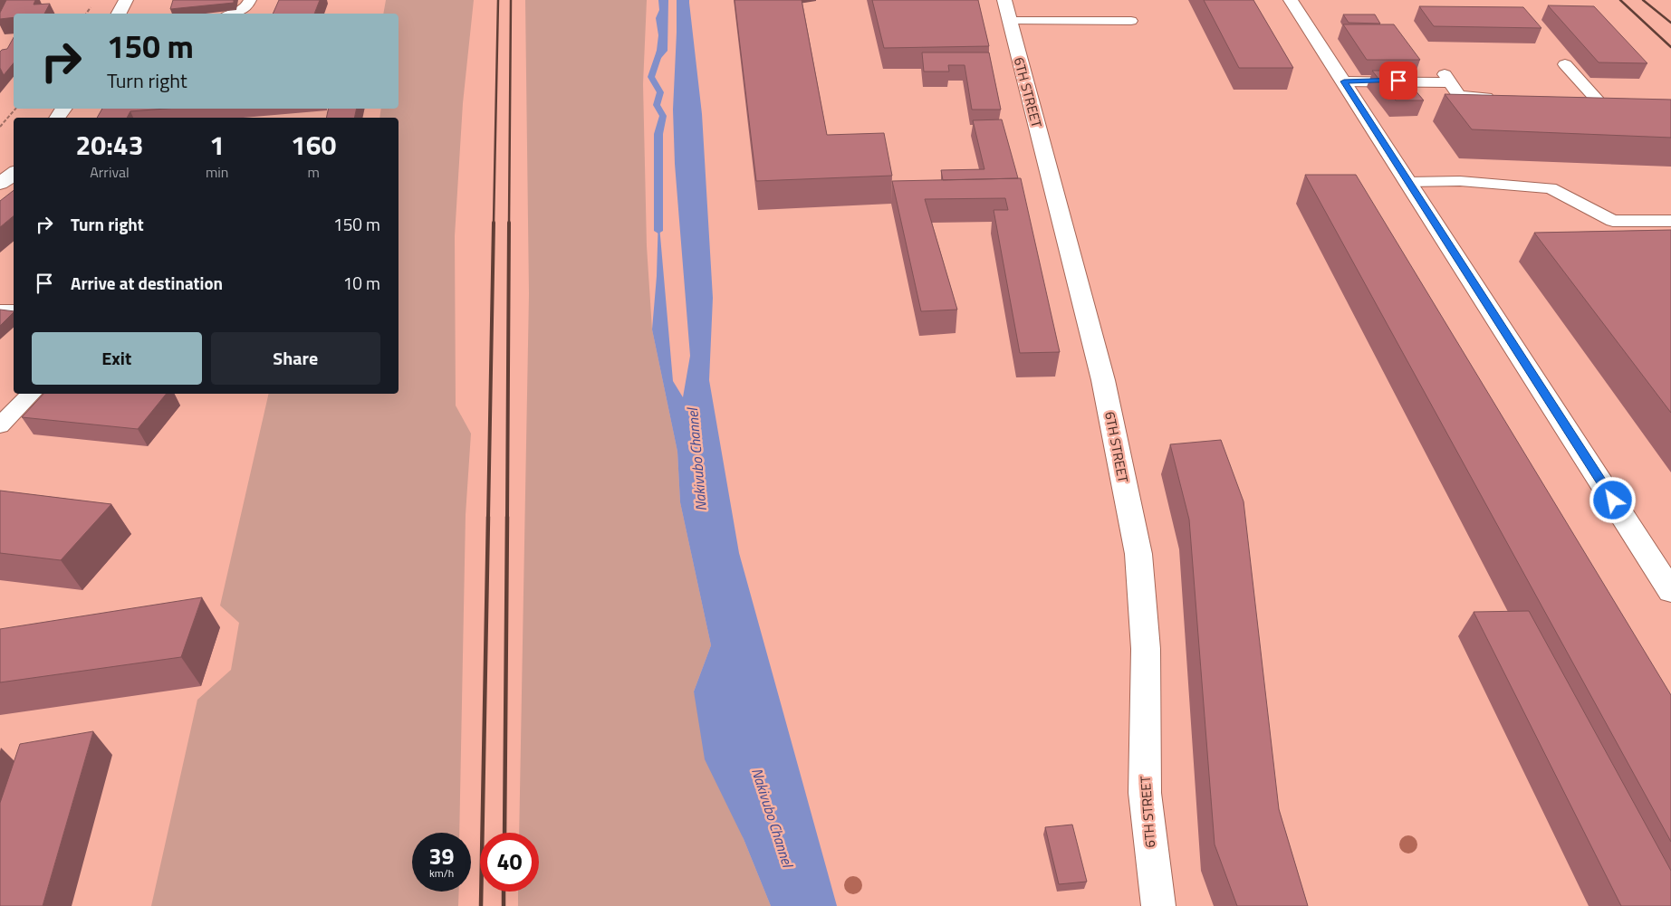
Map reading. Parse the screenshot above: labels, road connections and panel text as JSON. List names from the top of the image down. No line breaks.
{"streets":{"street":["6TH STREET"]},"water":["Nakivubo Channel"],"page":{"turn":["150 m","Turn right"],"eta":["20:43","Arrival","1","min","160","m"],"list":[{"name":"Turn right","value":"150 m"},{"name":"Arrive at destination","value":"10 m"}],"buttons":["Exit","Share"],"speed":"39 km/h","limit":"40"}}
